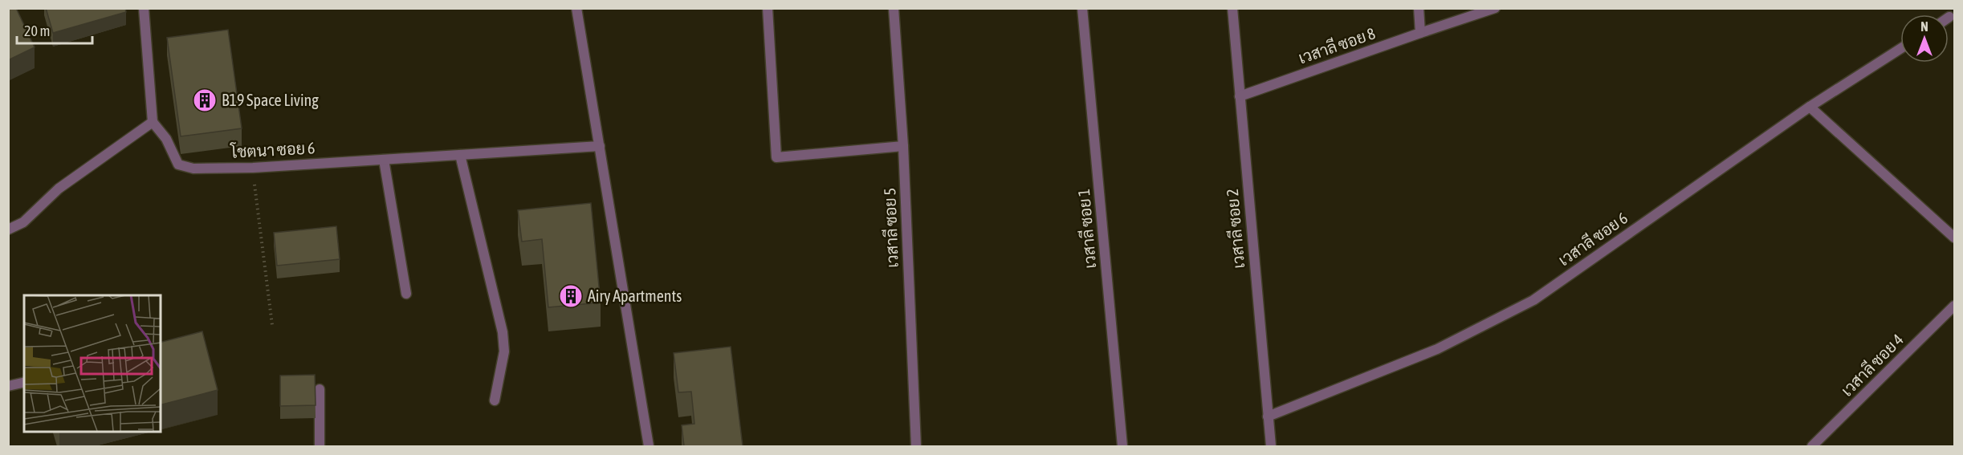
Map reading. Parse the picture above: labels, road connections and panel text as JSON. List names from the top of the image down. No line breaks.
{"streets":{"street":["เวสาลี ซอย 8","โชตนา ซอย 6","เวสาลี ซอย 5","เวสาลี ซอย 1","เวสาลี ซอย 2","เวสาลี ซอย 6","เวสาลี ซอย 4"]},"crossings":[["เวสาลี ซอย 8","เวสาลี ซอย 2"],["เวสาลี ซอย 2","เวสาลี ซอย 6"]],"places":{"building":["B19 Space Living","Airy Apartments"]},"scale_bar":"20 m","north":"top"}
